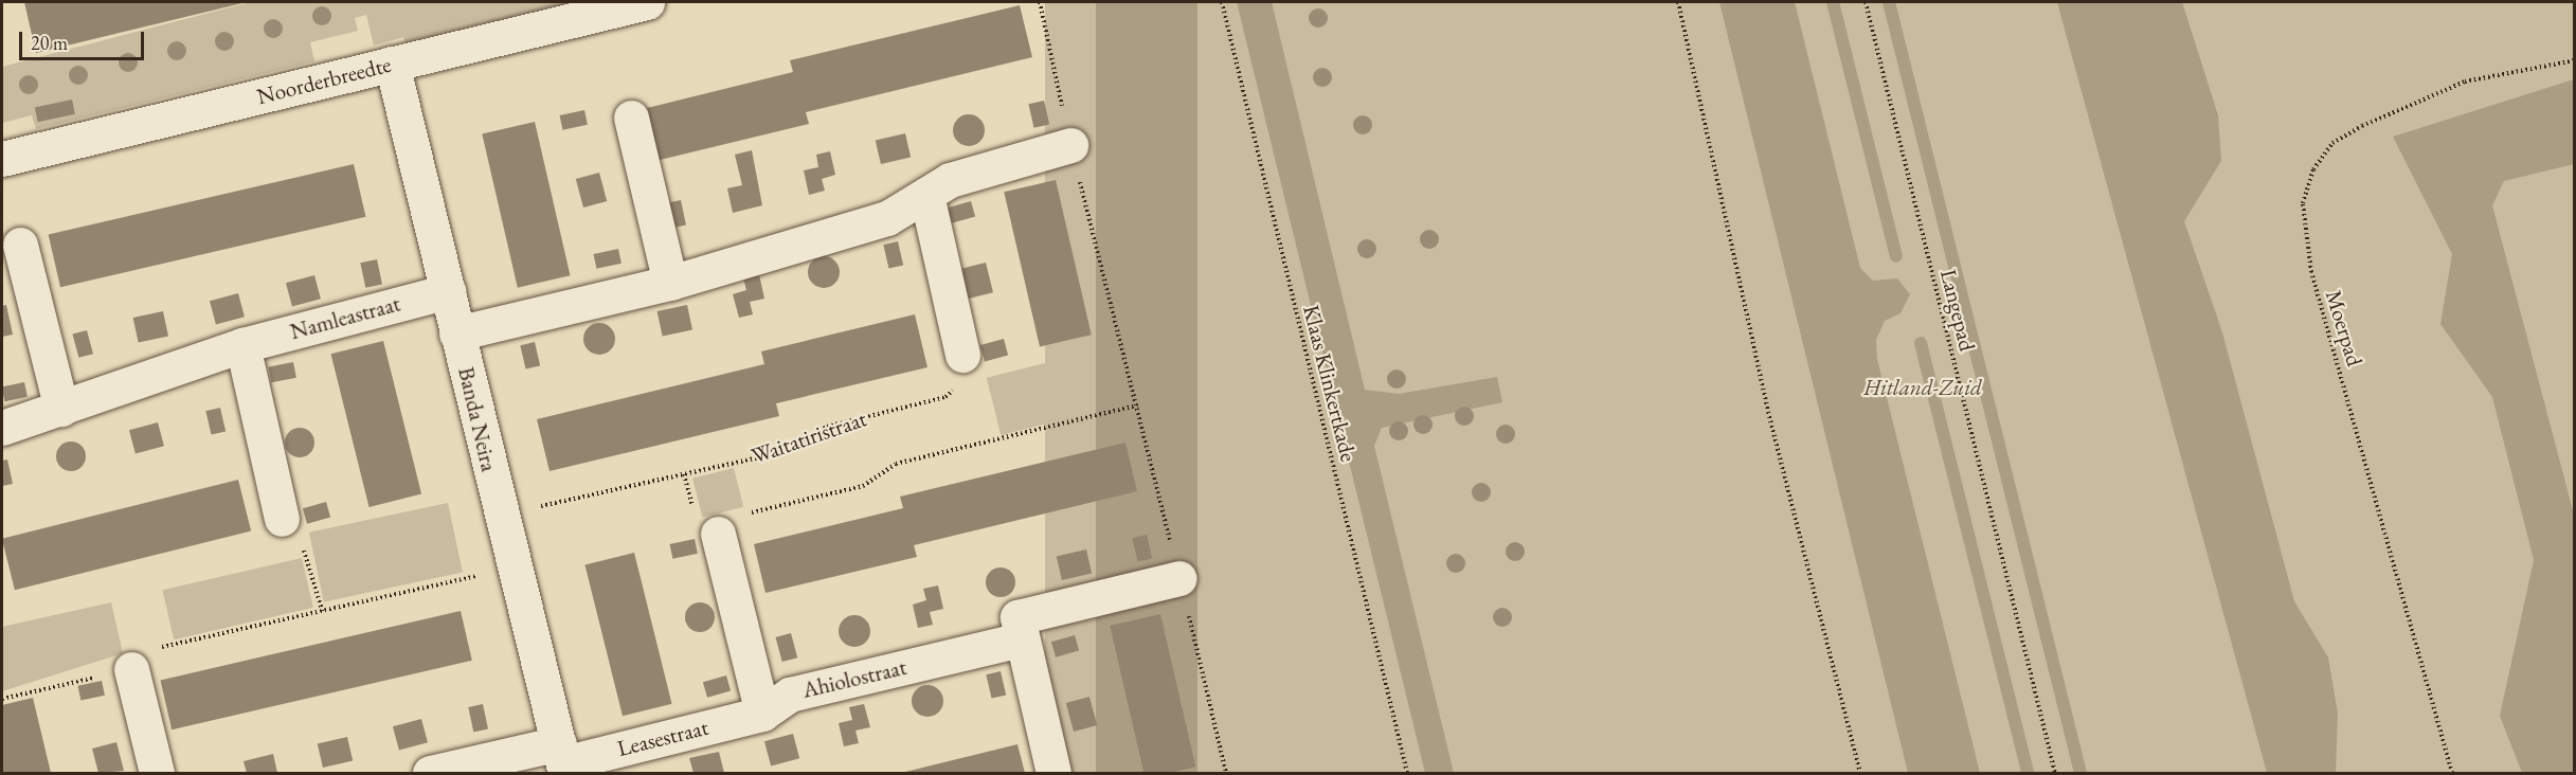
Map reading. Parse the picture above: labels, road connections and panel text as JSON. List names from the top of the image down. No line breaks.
{"streets":{"street":["Noorderbreedte","Namleastraat","Banda Neira","Ahiolostraat","Leasestraat"],"path":["Langepad","Moerpad","Klaas Klinkertkade","Waitatiristraat"]},"crossings":[["Noorderbreedte","Banda Neira"],["Namleastraat","Banda Neira"],["Banda Neira","Waitatiristraat"],["Banda Neira","Leasestraat"],["Ahiolostraat","Leasestraat"]],"parks":["Hitland-Zuid"],"scale_bar":"20 m"}
